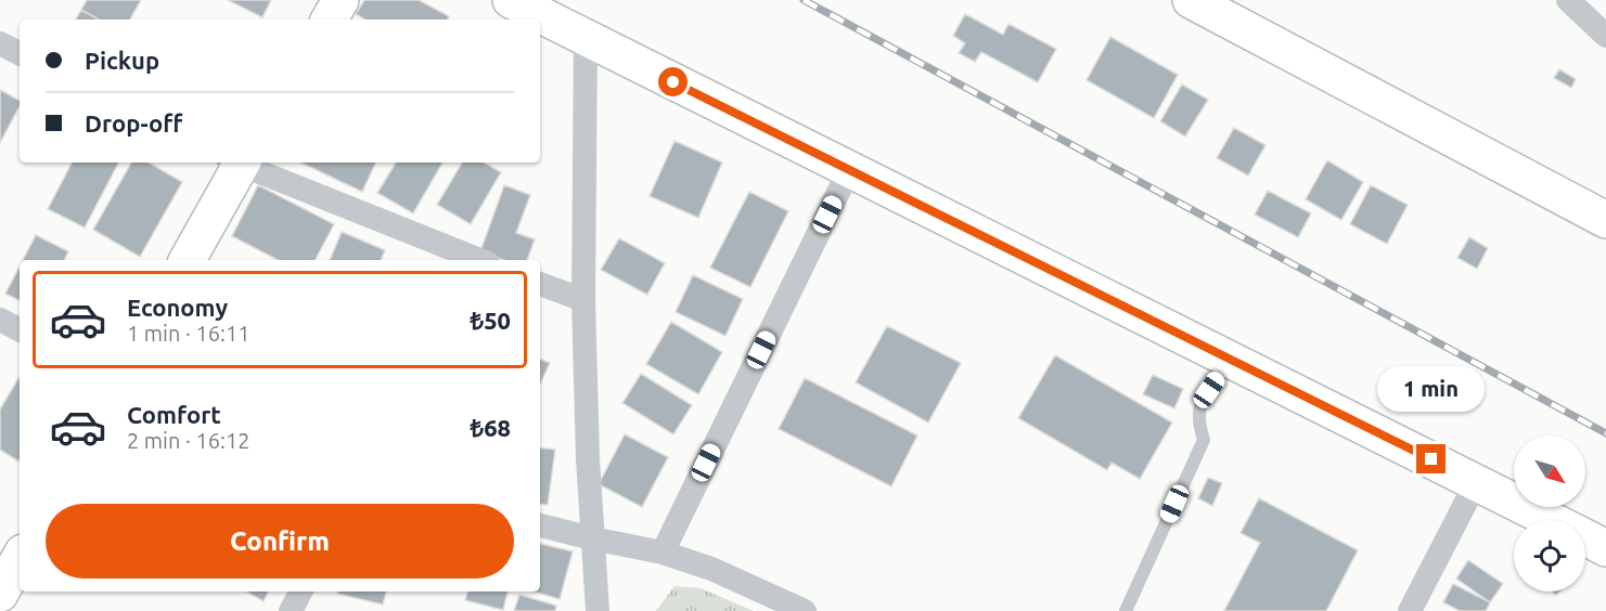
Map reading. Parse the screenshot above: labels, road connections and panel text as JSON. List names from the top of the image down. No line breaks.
{"north":"bottom right","page":{"banner":["Pickup","Drop-off"],"list":[{"name":"Economy","note":"1 min · 16:11","value":"₺50"},{"name":"Comfort","note":"2 min · 16:12","value":"₺68"}],"bubble":"1 min","buttons":"Confirm"}}
